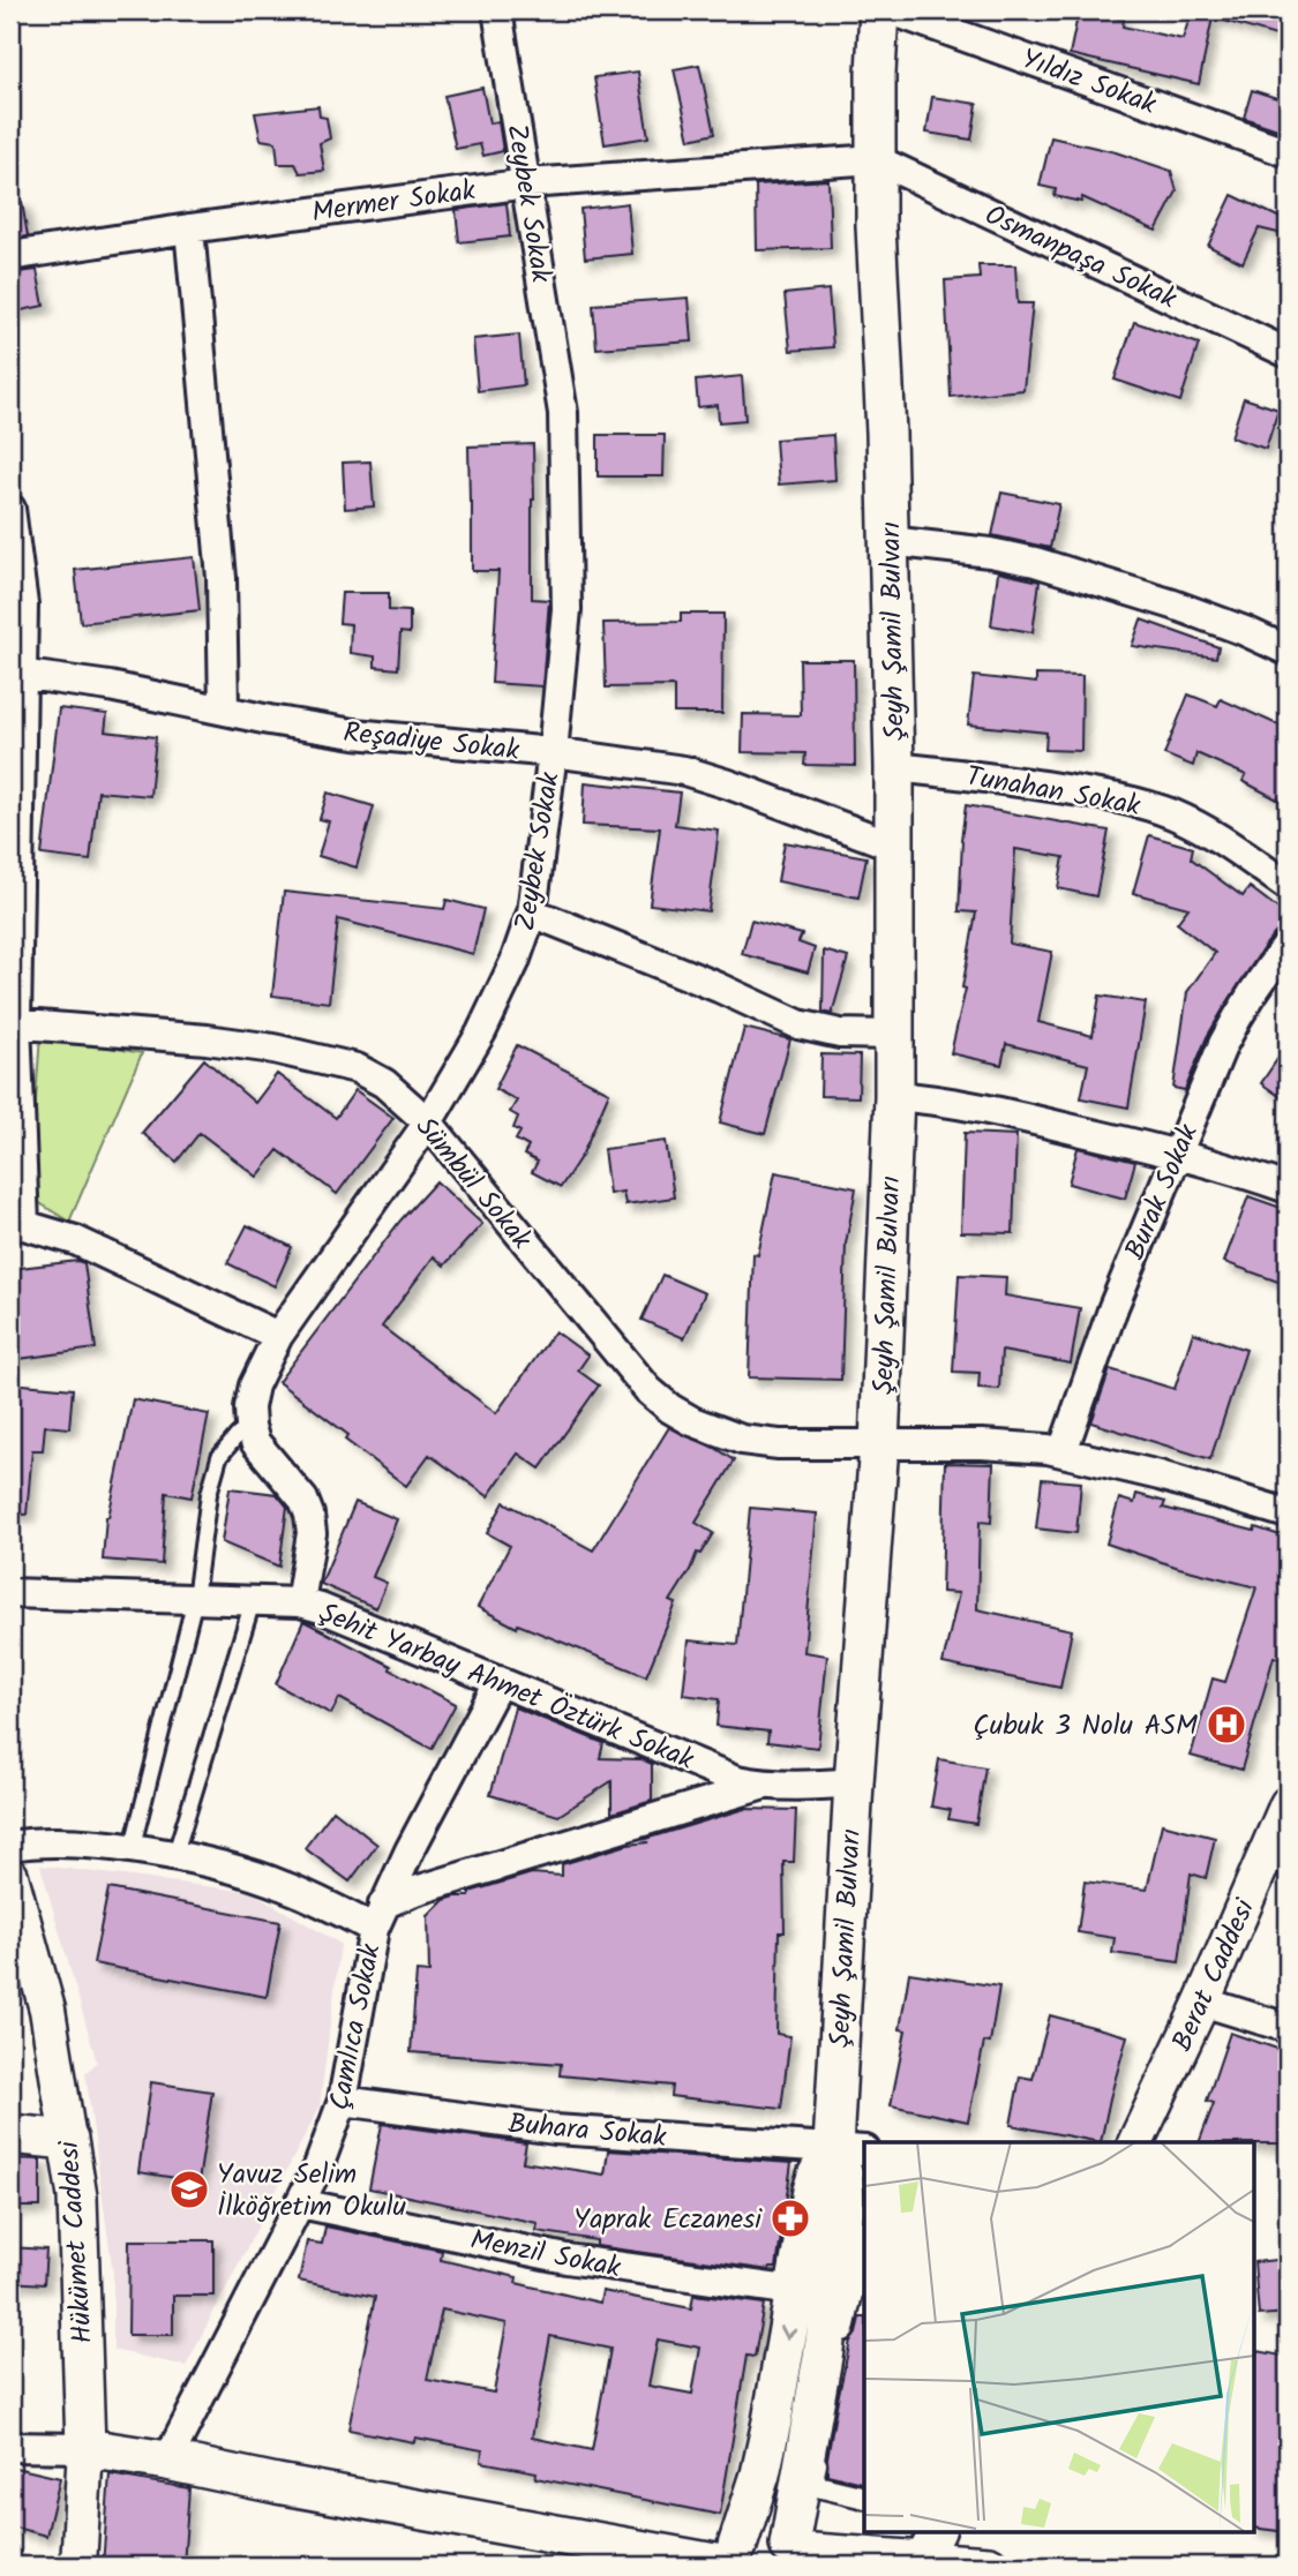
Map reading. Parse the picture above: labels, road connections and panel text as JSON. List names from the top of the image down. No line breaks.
{"streets":{"main road":["Şeyh Şamil Bulvarı","Hükümet Caddesi"],"street":["Yıldız Sokak","Mermer Sokak","Zeybek Sokak","Osmanpaşa Sokak","Reşadiye Sokak","Tunahan Sokak","Sümbül Sokak","Burak Sokak","Şehit Yarbay Ahmet Öztürk Sokak","Berat Caddesi","Çamlıca Sokak","Buhara Sokak","Menzil Sokak"]},"crossings":[["Mermer Sokak","Zeybek Sokak"],["Mermer Sokak","Osmanpaşa Sokak"],["Mermer Sokak","Şeyh Şamil Bulvarı"],["Zeybek Sokak","Reşadiye Sokak"],["Zeybek Sokak","Sümbül Sokak"],["Osmanpaşa Sokak","Şeyh Şamil Bulvarı"],["Şeyh Şamil Bulvarı","Reşadiye Sokak"],["Şeyh Şamil Bulvarı","Tunahan Sokak"],["Şeyh Şamil Bulvarı","Sümbül Sokak"],["Şeyh Şamil Bulvarı","Şehit Yarbay Ahmet Öztürk Sokak"],["Şeyh Şamil Bulvarı","Buhara Sokak"],["Şeyh Şamil Bulvarı","Menzil Sokak"],["Sümbül Sokak","Burak Sokak"],["Şehit Yarbay Ahmet Öztürk Sokak","Çamlıca Sokak"],["Çamlıca Sokak","Buhara Sokak"],["Çamlıca Sokak","Menzil Sokak"]],"places":{"hospital":["Çubuk 3 Nolu ASM"],"school or university":["Yavuz Selim İlköğretim Okulu"],"pharmacy":["Yaprak Eczanesi"]}}
